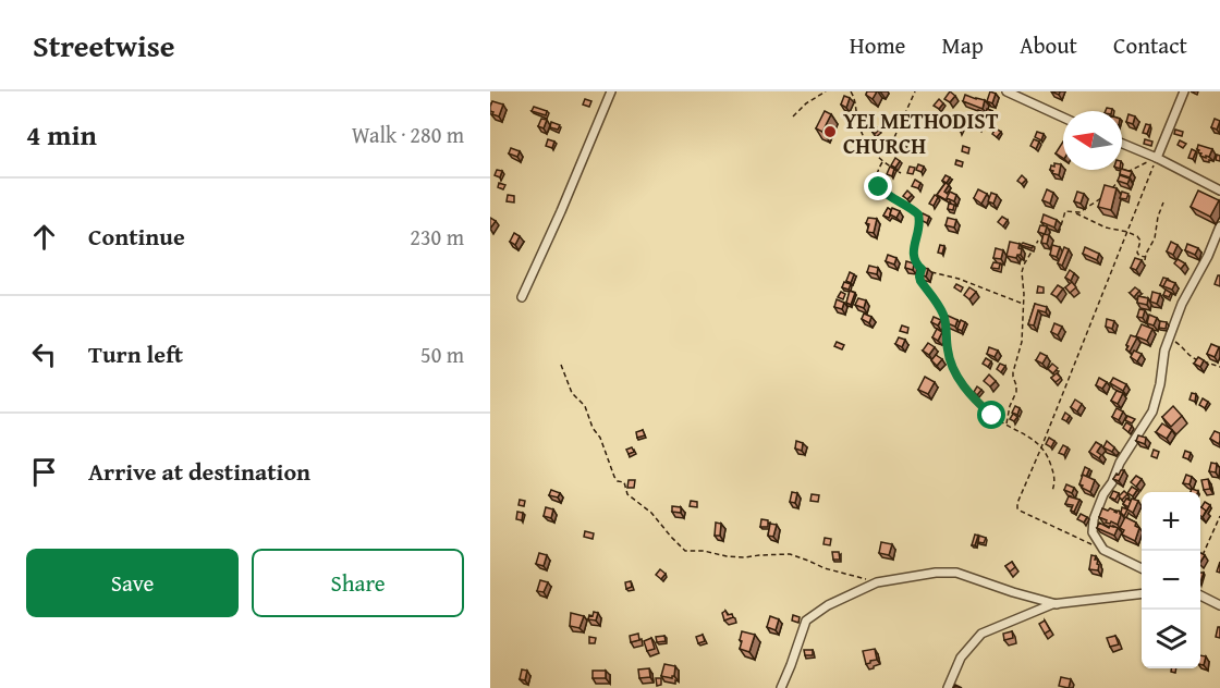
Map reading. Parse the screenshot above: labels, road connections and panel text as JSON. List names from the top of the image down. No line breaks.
{"places":["YEI METHODIST CHURCH"],"north":"left","page":{"header":"Streetwise","nav":["Home","Map","About","Contact"],"heading":["4 min","Walk · 280 m"],"list":[["Continue","230 m"],["Turn left","50 m"],"Arrive at destination"],"map_buttons":["+","−"],"buttons":["Save","Share"]}}
